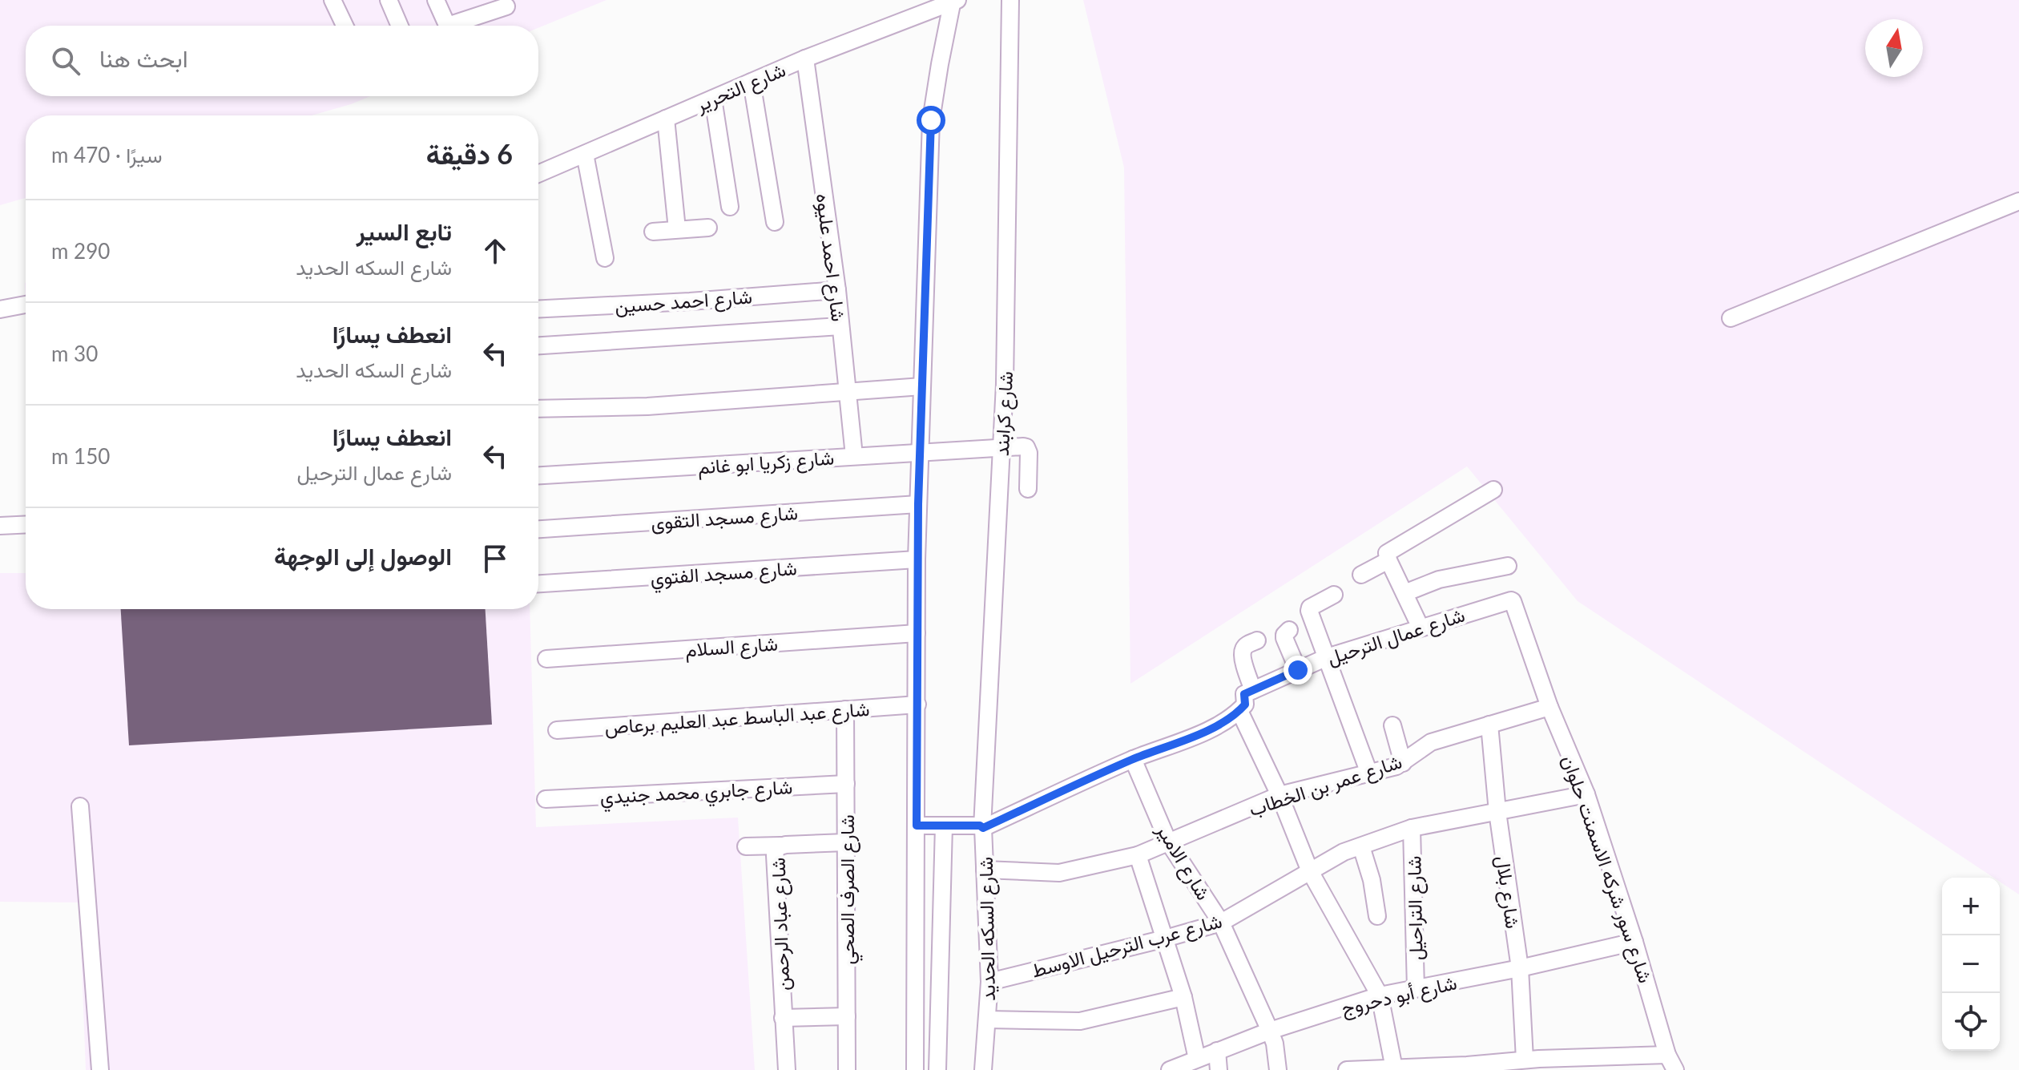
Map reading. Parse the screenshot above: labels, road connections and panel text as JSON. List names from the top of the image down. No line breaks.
{"streets":{"street":["شارع التحرير","شارع احمد عليوه","شارع احمد حسين","شارع كرابند","شارع زكريا ابو غانم","شارع مسجد التقوى","شارع مسجد الفتوي","شارع عمال الترحيل","شارع السلام","شارع عبد الباسط عبد العليم برعاص","شارع عمر بن الخطاب","شارع جابري محمد جنيدي","شارع الامير","شارع سور شركه الاسمنت حلوان","شارع الصرف الصحي","شارع بلال","شارع التراحيل","شارع عباد الرحمن","شارع السكه الحديد","شارع عرب الترحيل الاوسط","شارع أبو دحروج"]},"crossings":[["شارع التحرير","شارع احمد عليوه"],["شارع احمد عليوه","شارع احمد حسين"],["شارع احمد عليوه","شارع زكريا ابو غانم"],["شارع كرابند","شارع زكريا ابو غانم"],["شارع كرابند","شارع السكه الحديد"],["شارع عمال الترحيل","شارع سور شركه الاسمنت حلوان"],["شارع عبد الباسط عبد العليم برعاص","شارع الصرف الصحي"],["شارع عمر بن الخطاب","شارع الامير"],["شارع عمر بن الخطاب","شارع سور شركه الاسمنت حلوان"],["شارع عمر بن الخطاب","شارع بلال"],["شارع عمر بن الخطاب","شارع السكه الحديد"],["شارع جابري محمد جنيدي","شارع الصرف الصحي"],["شارع الامير","شارع عرب الترحيل الاوسط"],["شارع الامير","شارع أبو دحروج"],["شارع سور شركه الاسمنت حلوان","شارع عرب الترحيل الاوسط"],["شارع سور شركه الاسمنت حلوان","شارع أبو دحروج"],["شارع الصرف الصحي","شارع عباد الرحمن"],["شارع بلال","شارع عرب الترحيل الاوسط"],["شارع بلال","شارع أبو دحروج"],["شارع التراحيل","شارع عرب الترحيل الاوسط"],["شارع التراحيل","شارع أبو دحروج"],["شارع السكه الحديد","شارع عرب الترحيل الاوسط"]],"north":"top","page":{"search":"ابحث هنا","heading":["6 دقيقة","سيرًا · 470 m"],"list":[["تابع السير","شارع السكه الحديد","290 m"],["انعطف يسارًا","شارع السكه الحديد","30 m"],["انعطف يسارًا","شارع عمال الترحيل","150 m"],"الوصول إلى الوجهة"],"map_buttons":["+","−"]}}
